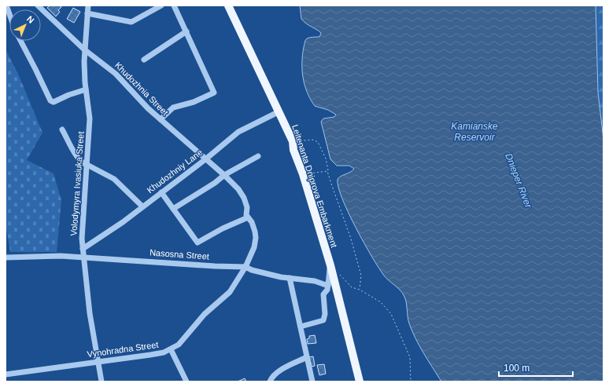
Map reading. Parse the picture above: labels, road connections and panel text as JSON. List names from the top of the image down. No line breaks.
{"streets":{"main road":["Leitenanta Dniprova Embarkment"],"street":["Khudozhnia Street","Khudozhniy Lane","Volodymyra Ivasiuka Street","Nasosna Street","Vynohradna Street"]},"crossings":[["Khudozhnia Street","Khudozhniy Lane"],["Khudozhnia Street","Volodymyra Ivasiuka Street"],["Khudozhnia Street","Vynohradna Street"],["Khudozhniy Lane","Volodymyra Ivasiuka Street"],["Khudozhniy Lane","Leitenanta Dniprova Embarkment"],["Khudozhniy Lane","Vynohradna Street"],["Volodymyra Ivasiuka Street","Nasosna Street"],["Volodymyra Ivasiuka Street","Vynohradna Street"],["Leitenanta Dniprova Embarkment","Nasosna Street"],["Nasosna Street","Vynohradna Street"]],"water":["Kamianske Reservoir","Dnieper River"],"scale_bar":"100 m","north":"top right"}
